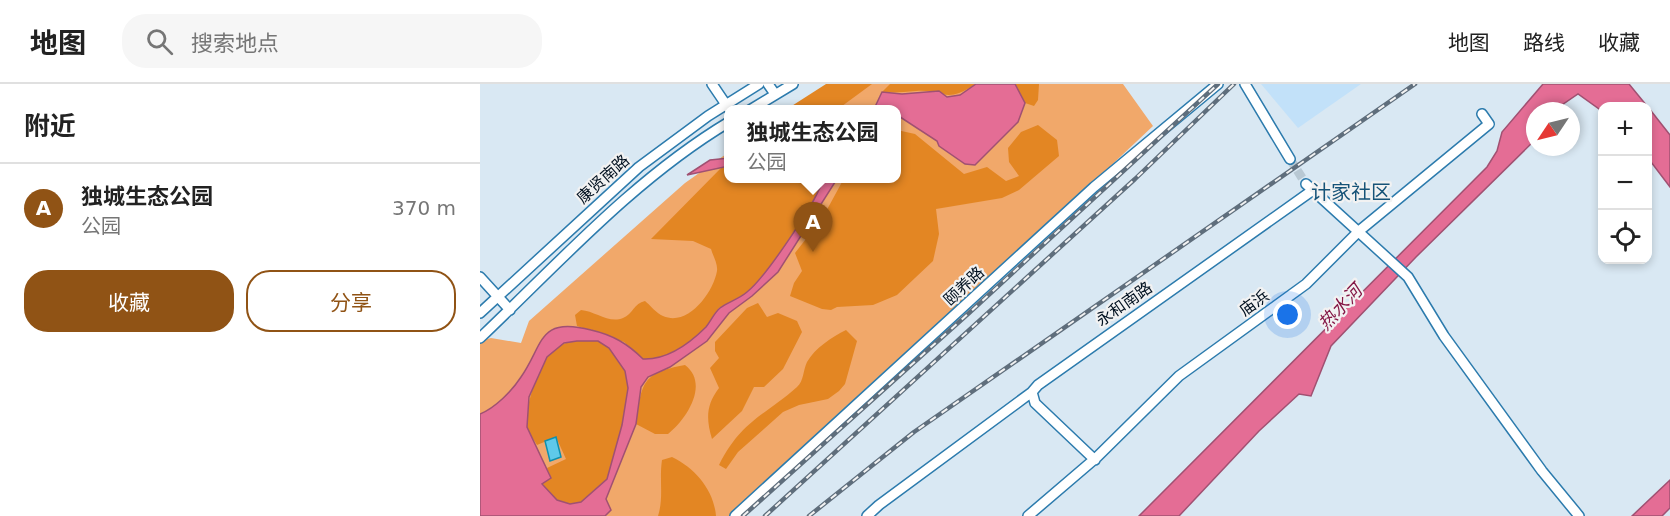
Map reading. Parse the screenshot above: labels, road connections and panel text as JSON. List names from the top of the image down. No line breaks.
{"streets":{"street":["康贤南路","颐养路","庙浜","永和南路"]},"crossings":[["庙浜","永和南路"]],"districts":["计家社区"],"water":["热水河"],"north":"bottom left","page":{"header":"地图","search":"搜索地点","nav":["地图","路线","收藏"],"heading":"附近","map_buttons":["+","−"],"popup":["独城生态公园","公园"],"list":[{"mark":"A","name":"独城生态公园","note":"公园","value":"370 m"}],"pins":"A","buttons":["收藏","分享"]}}
